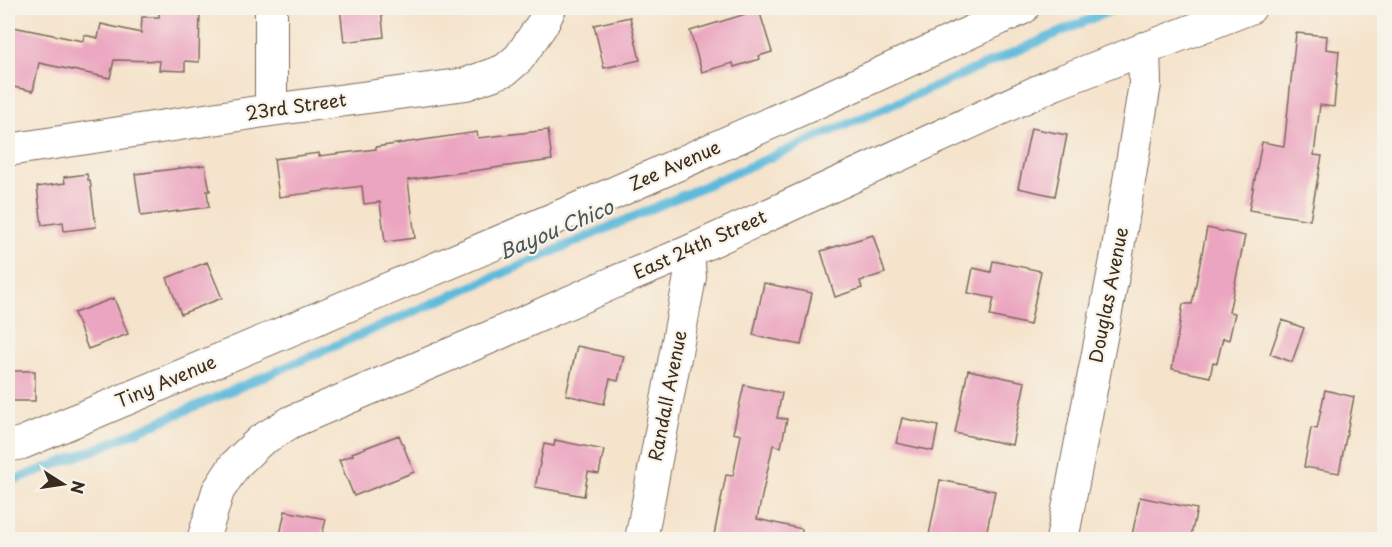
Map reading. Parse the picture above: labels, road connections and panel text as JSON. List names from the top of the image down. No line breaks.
{"streets":{"street":["23rd Street","Zee Avenue","East 24th Street","Douglas Avenue","Tiny Avenue","Randall Avenue"]},"crossings":[["Zee Avenue","Tiny Avenue"],["East 24th Street","Douglas Avenue"],["East 24th Street","Randall Avenue"]],"water":["Bayou Chico"],"north":"right"}
